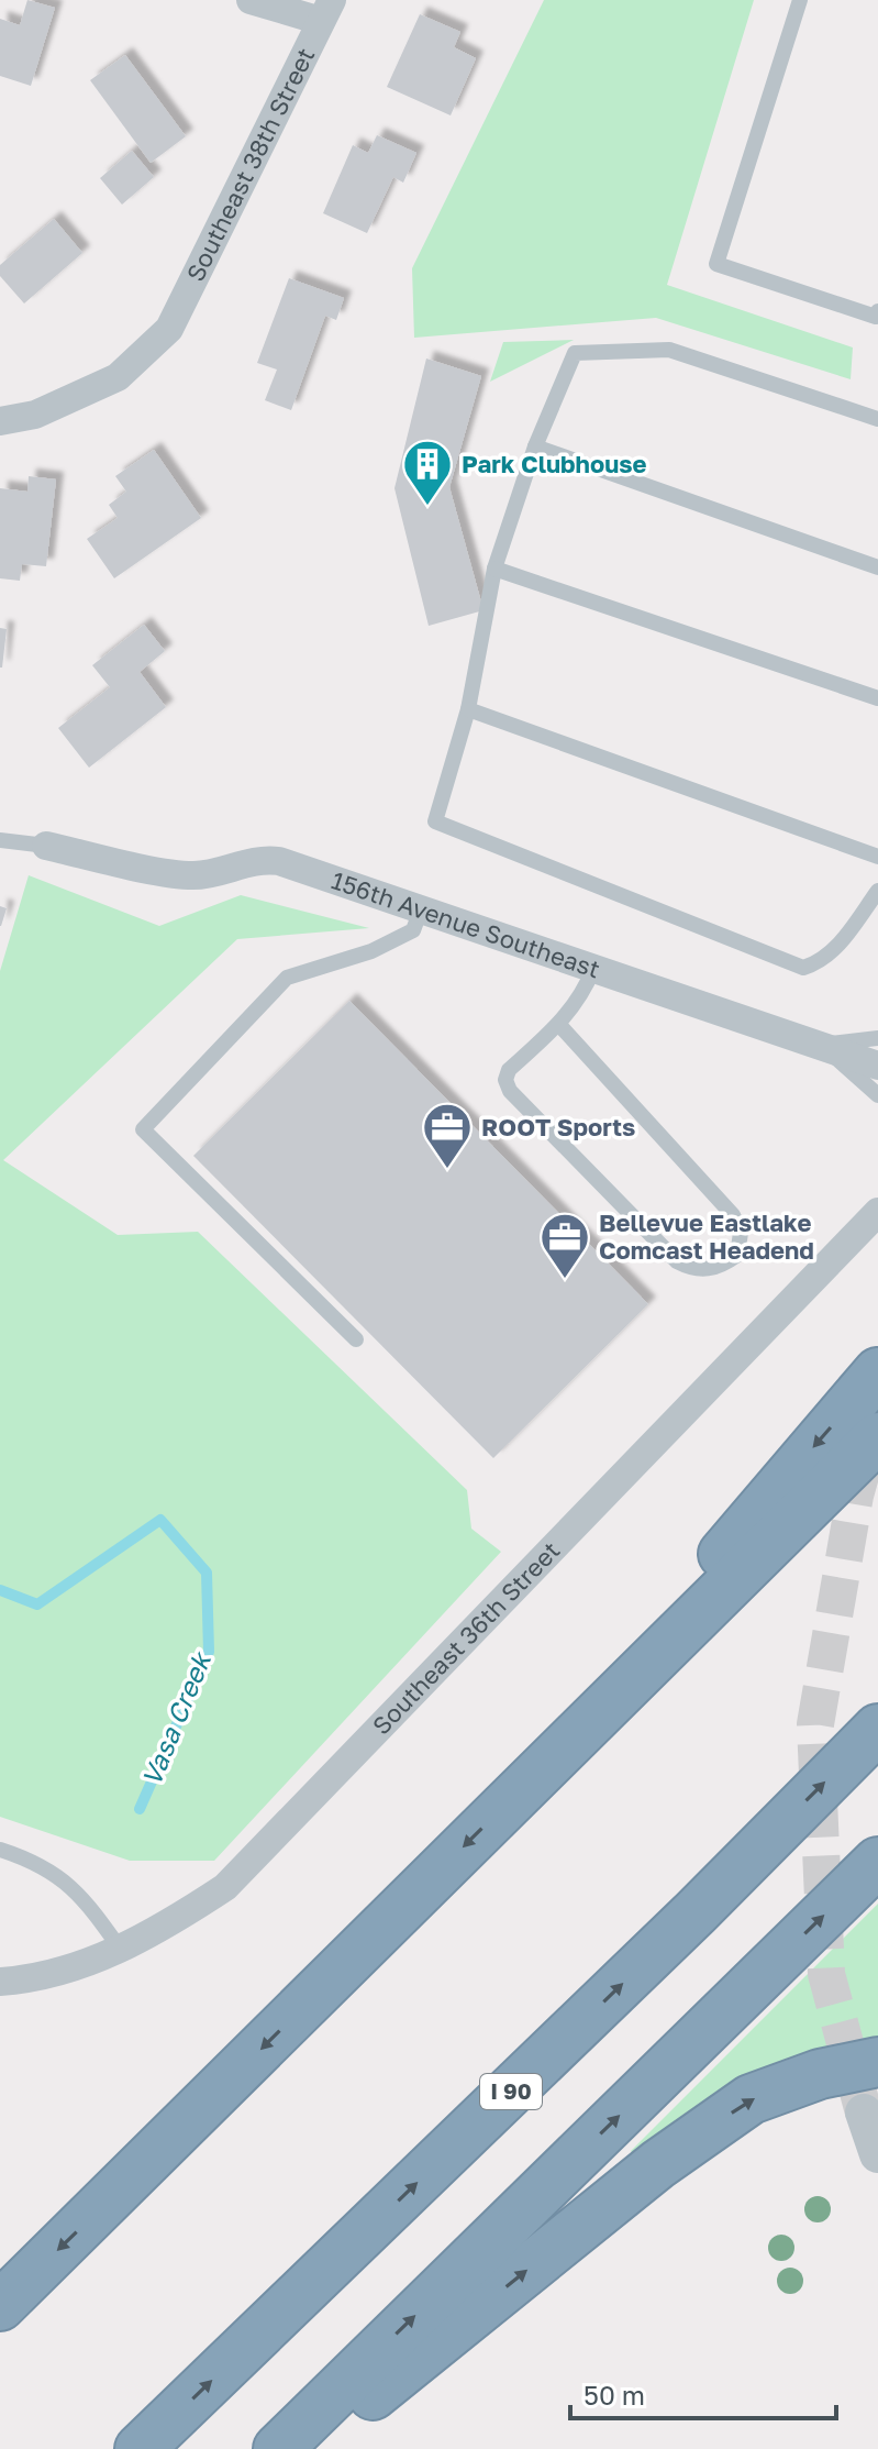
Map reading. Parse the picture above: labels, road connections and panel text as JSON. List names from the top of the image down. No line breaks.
{"streets":{"highway":["I 90"],"street":["Southeast 38th Street","156th Avenue Southeast","Southeast 36th Street"]},"water":["Vasa Creek"],"places":{"building":["Park Clubhouse"],"office":["ROOT Sports","Bellevue Eastlake Comcast Headend"]},"scale_bar":"50 m"}
